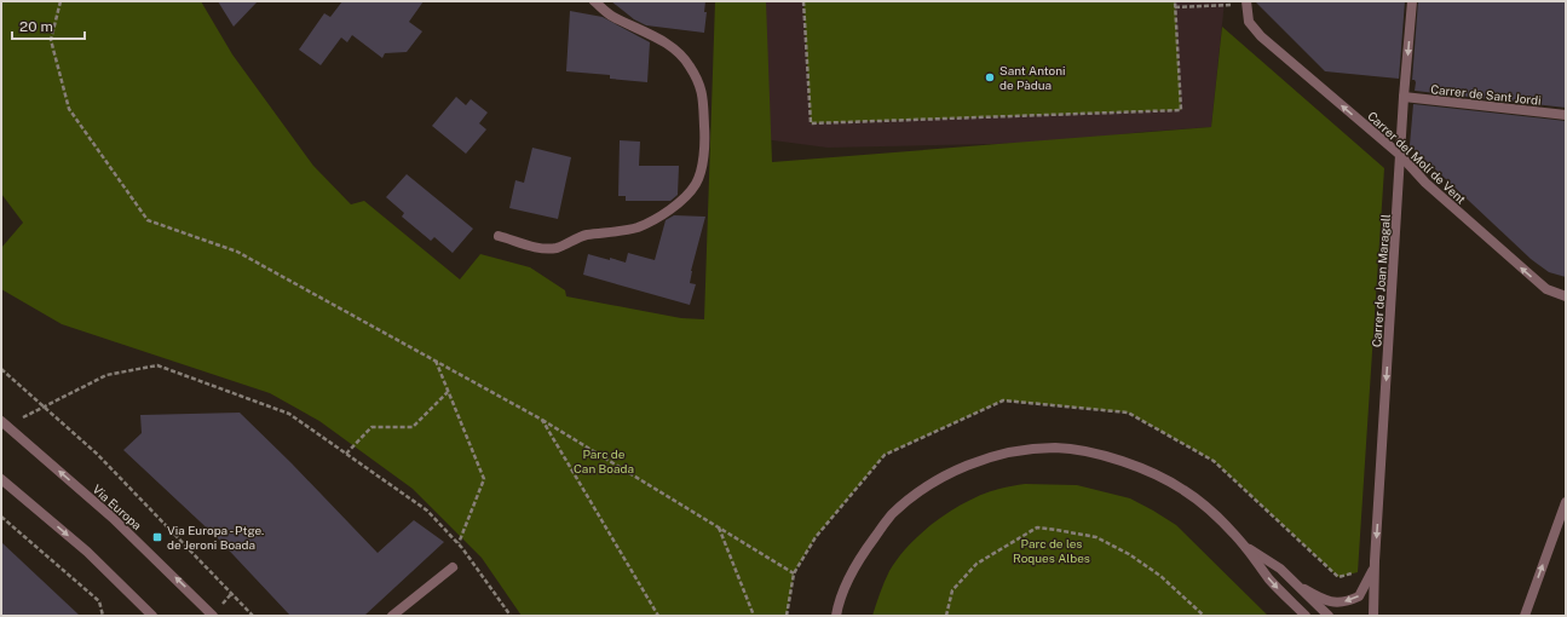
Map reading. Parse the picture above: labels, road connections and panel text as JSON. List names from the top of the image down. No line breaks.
{"streets":{"street":["Carrer de Sant Jordi","Carrer del Molí de Vent","Carrer de Joan Maragall","Via Europa"]},"crossings":[["Carrer de Sant Jordi","Carrer de Joan Maragall"],["Carrer del Molí de Vent","Carrer de Joan Maragall"]],"one_way":["Carrer del Molí de Vent","Carrer de Joan Maragall"],"parks":["Parc de Can Boada","Parc de les Roques Albes"],"places":{"other":["Sant Antoni de Pàdua"],"transit":["Via Europa - Ptge. de Jeroni Boada"]},"scale_bar":"20 m"}
